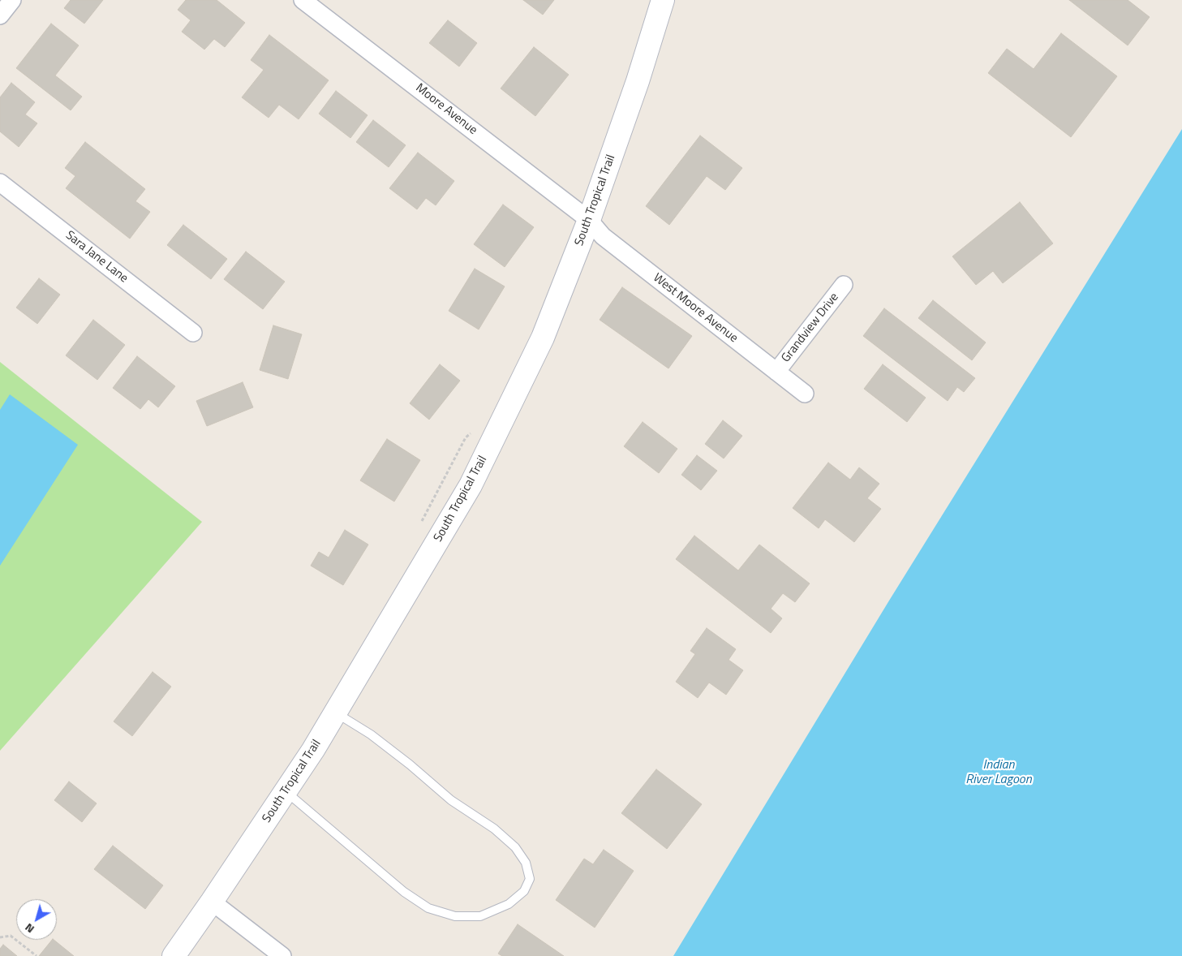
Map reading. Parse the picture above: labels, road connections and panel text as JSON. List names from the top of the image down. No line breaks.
{"streets":{"street":["Moore Avenue","South Tropical Trail","Sara Jane Lane","West Moore Avenue","Grandview Drive"]},"crossings":[["Moore Avenue","South Tropical Trail"],["Moore Avenue","West Moore Avenue"],["South Tropical Trail","West Moore Avenue"],["West Moore Avenue","Grandview Drive"]],"water":["Indian River Lagoon"],"north":"bottom left"}
